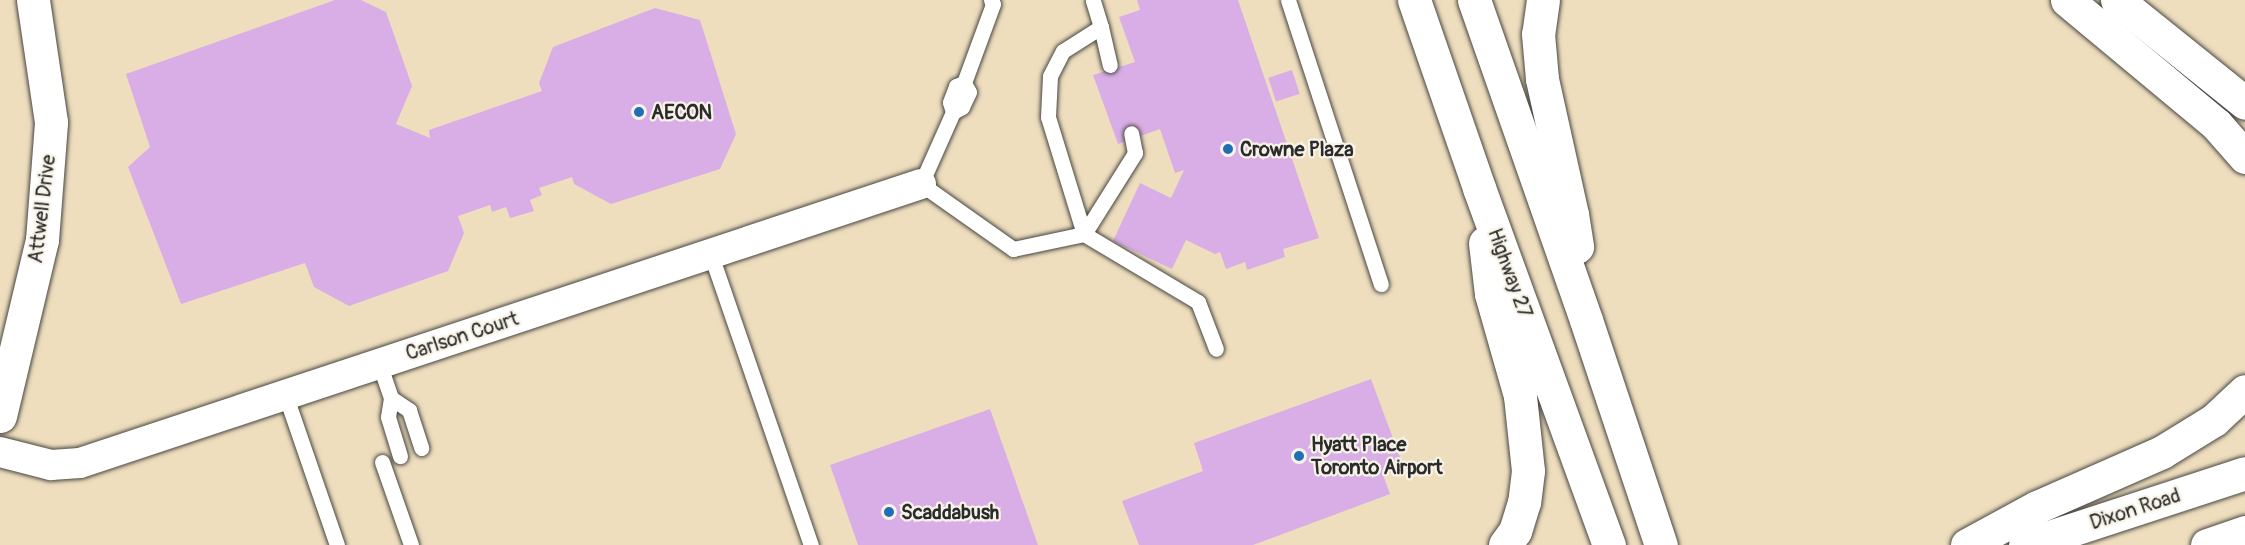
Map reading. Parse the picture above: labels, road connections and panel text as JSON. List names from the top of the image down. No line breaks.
{"streets":{"main road":["Attwell Drive","Highway 27","Dixon Road"],"street":["Carlson Court"]},"places":["AECON","Crowne Plaza","Hyatt Place Toronto Airport","Scaddabush"]}
